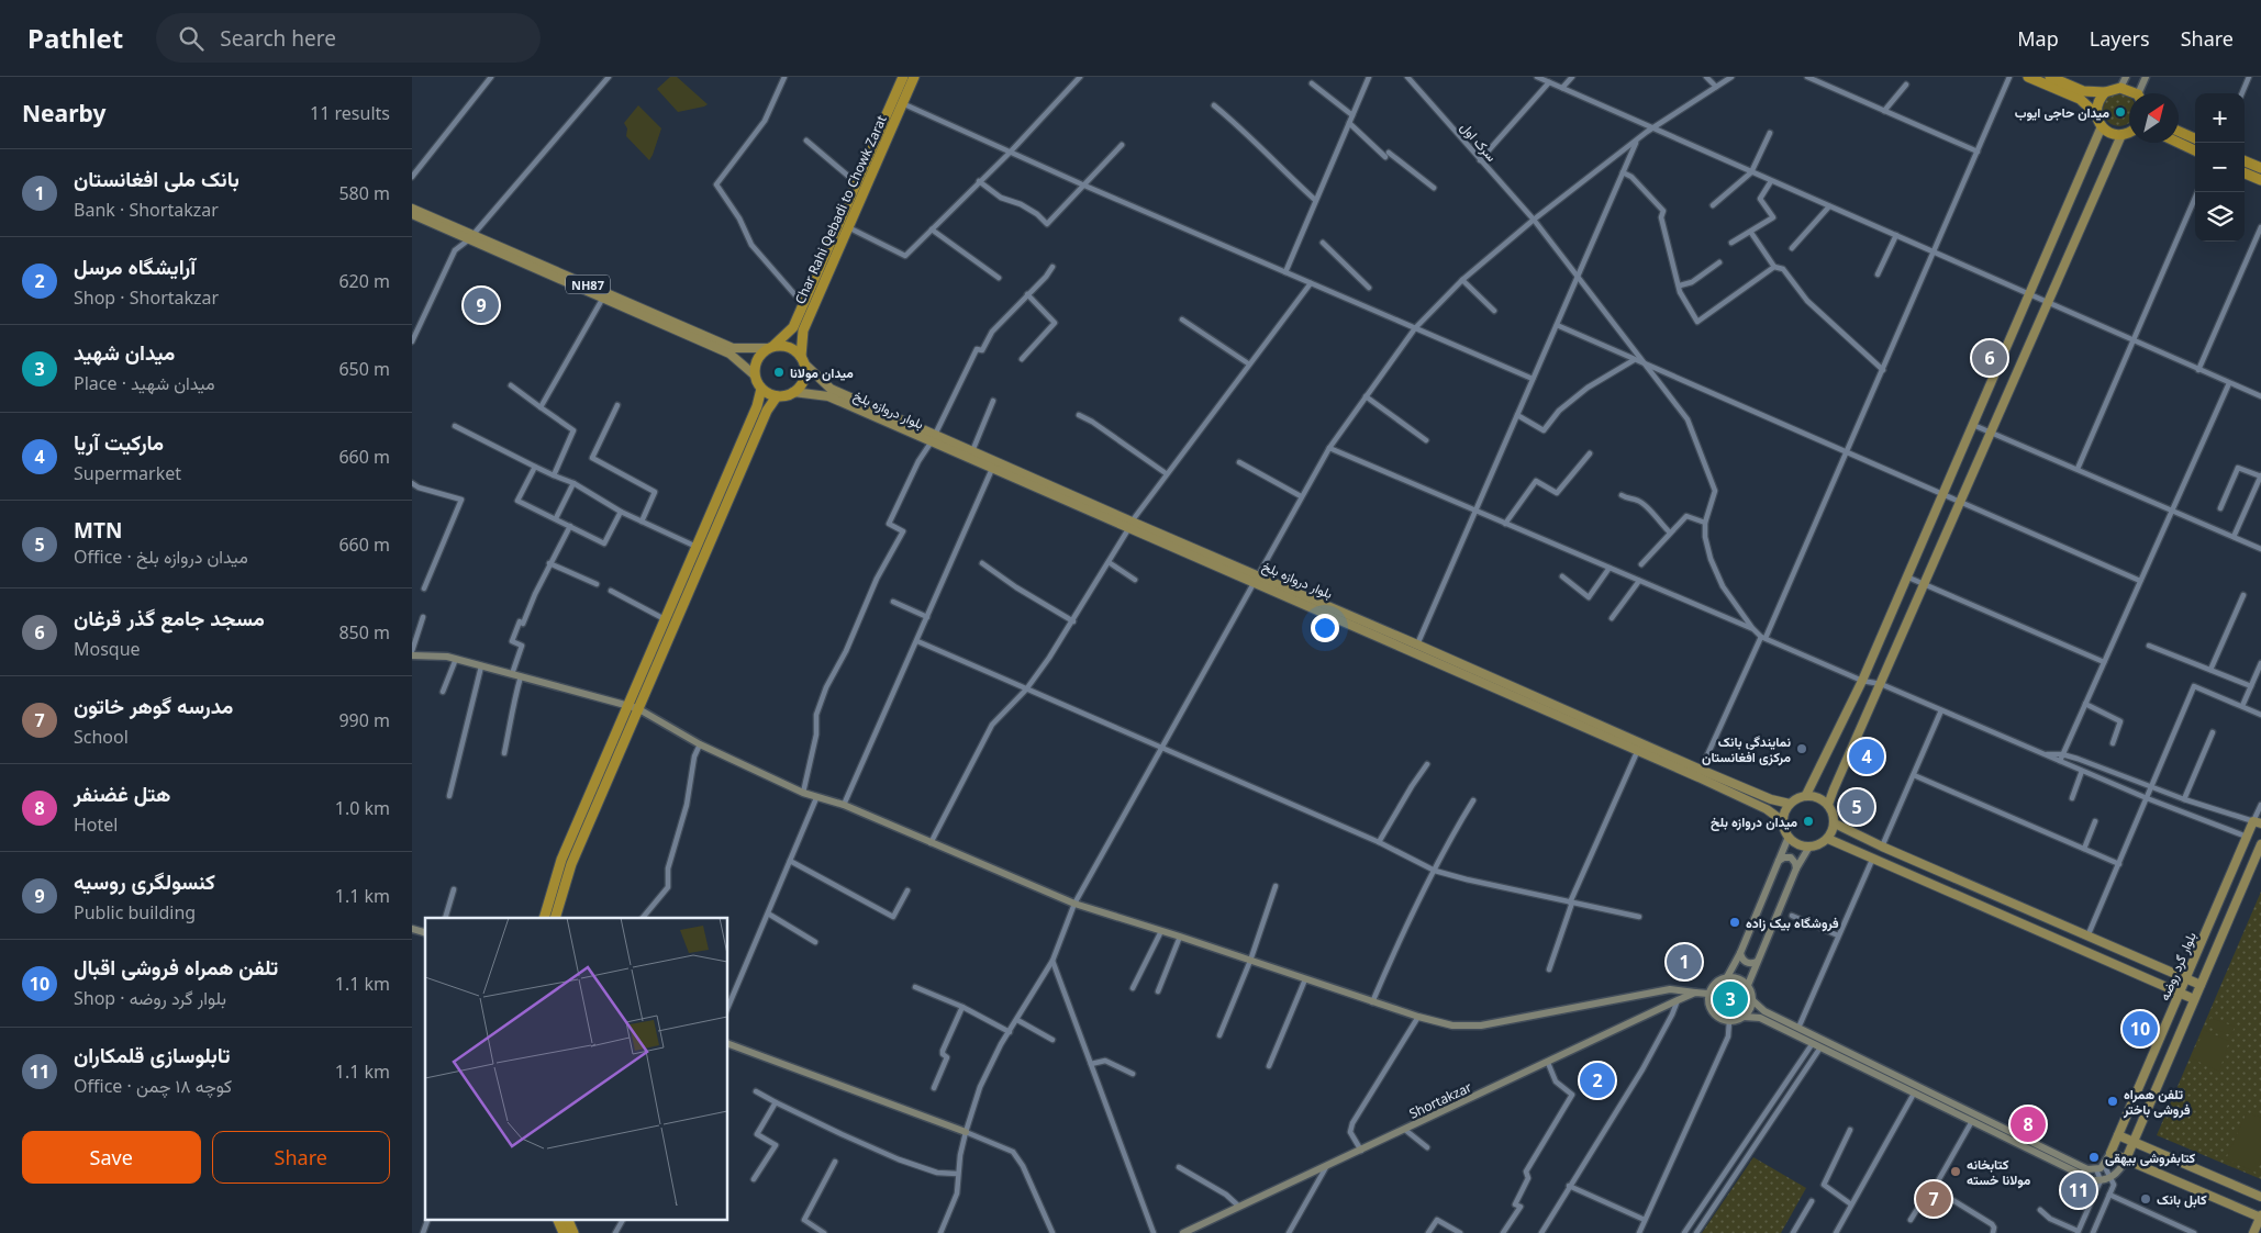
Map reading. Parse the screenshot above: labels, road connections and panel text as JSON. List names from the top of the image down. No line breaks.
{"streets":{"highway":["Char Rahi Qebadi to Chowk Zarat","NH87"],"main road":["بلوار دروازه بلخ","بلوار گرد روضه"],"street":["سرک اول","Shortakzar"]},"crossings":[["Char Rahi Qebadi to Chowk Zarat","NH87"],["Char Rahi Qebadi to Chowk Zarat","بلوار دروازه بلخ"],["NH87","بلوار دروازه بلخ"]],"places":["میدان حاجی ایوب","میدان مولانا","نمایندگی بانک مرکزی افغانستان","میدان دروازه بلخ","فروشگاه بیک زاده","تلفن همراه فروشی باختر","کتابفروشی بیهقی","کتابخانه مولانا خسته","کابل بانک"],"north":"top right","page":{"header":"Pathlet","search":"Search here","nav":["Map","Layers","Share"],"heading":["Nearby","11 results"],"map_buttons":["+","−"],"list":[{"mark":"1","name":"بانک ملی افغانستان","note":"Bank · Shortakzar","value":"580 m"},{"mark":"2","name":"آرایشگاه مرسل","note":"Shop · Shortakzar","value":"620 m"},{"mark":"3","name":"میدان شهید","note":"Place · میدان شهید","value":"650 m"},{"mark":"4","name":"مارکیت آریا","note":"Supermarket","value":"660 m"},{"mark":"5","name":"MTN","note":"Office · میدان دروازه بلخ","value":"660 m"},{"mark":"6","name":"مسجد جامع گذر قرغان","note":"Mosque","value":"850 m"},{"mark":"7","name":"مدرسه گوهر خاتون","note":"School","value":"990 m"},{"mark":"8","name":"هتل غضنفر","note":"Hotel","value":"1.0 km"},{"mark":"9","name":"کنسولگری روسیه","note":"Public building","value":"1.1 km"},{"mark":"10","name":"تلفن همراه فروشی اقبال","note":"Shop · بلوار گرد روضه","value":"1.1 km"},{"mark":"11","name":"تابلوسازی قلمکاران","note":"Office · كوچه ١٨ چمن","value":"1.1 km"}],"pins":["9","6","4","5","1","3","10","2","8","11","7"],"buttons":["Save","Share"]}}
